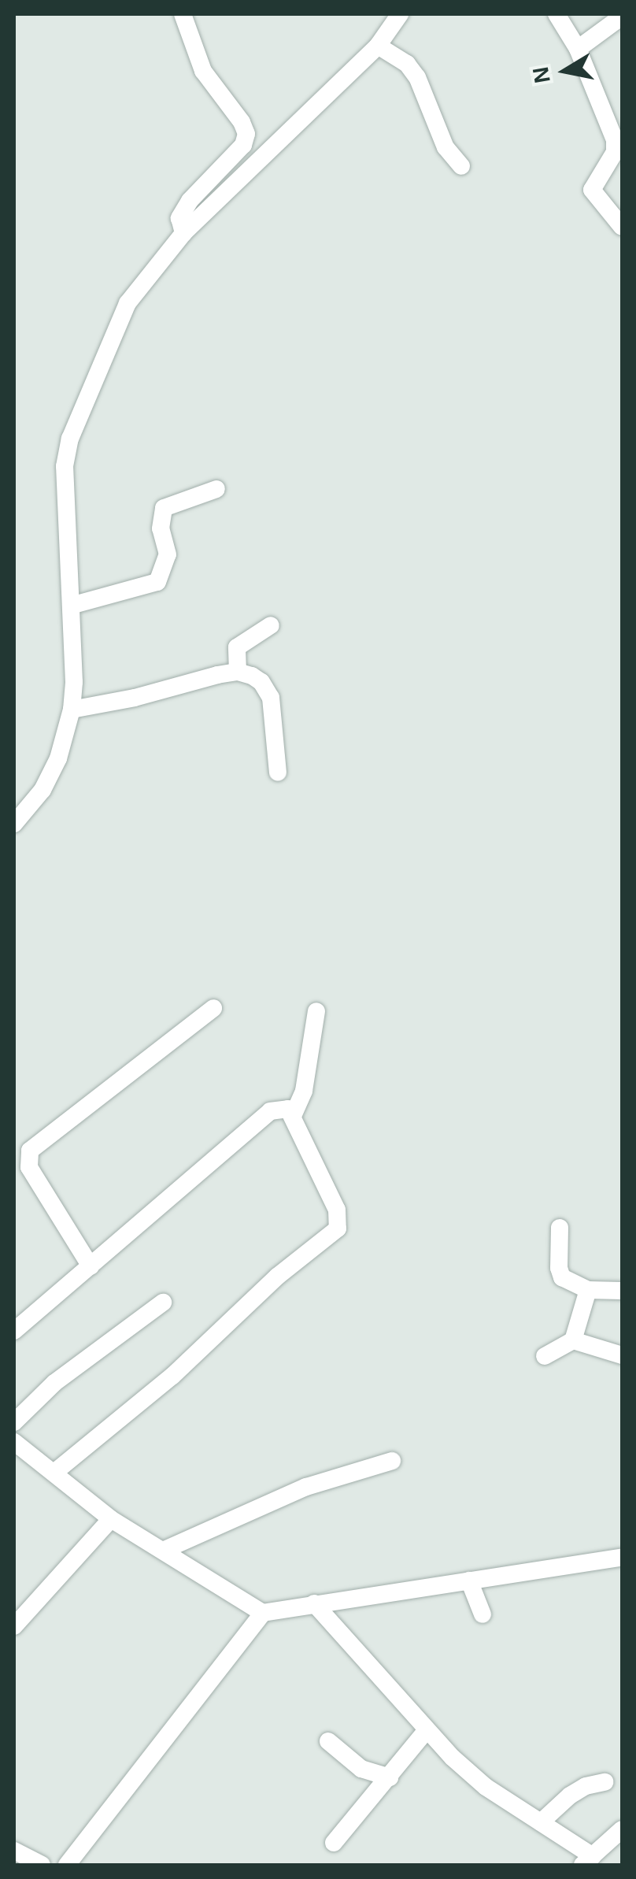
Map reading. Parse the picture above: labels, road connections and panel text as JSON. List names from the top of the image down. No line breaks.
{"north":"left"}
